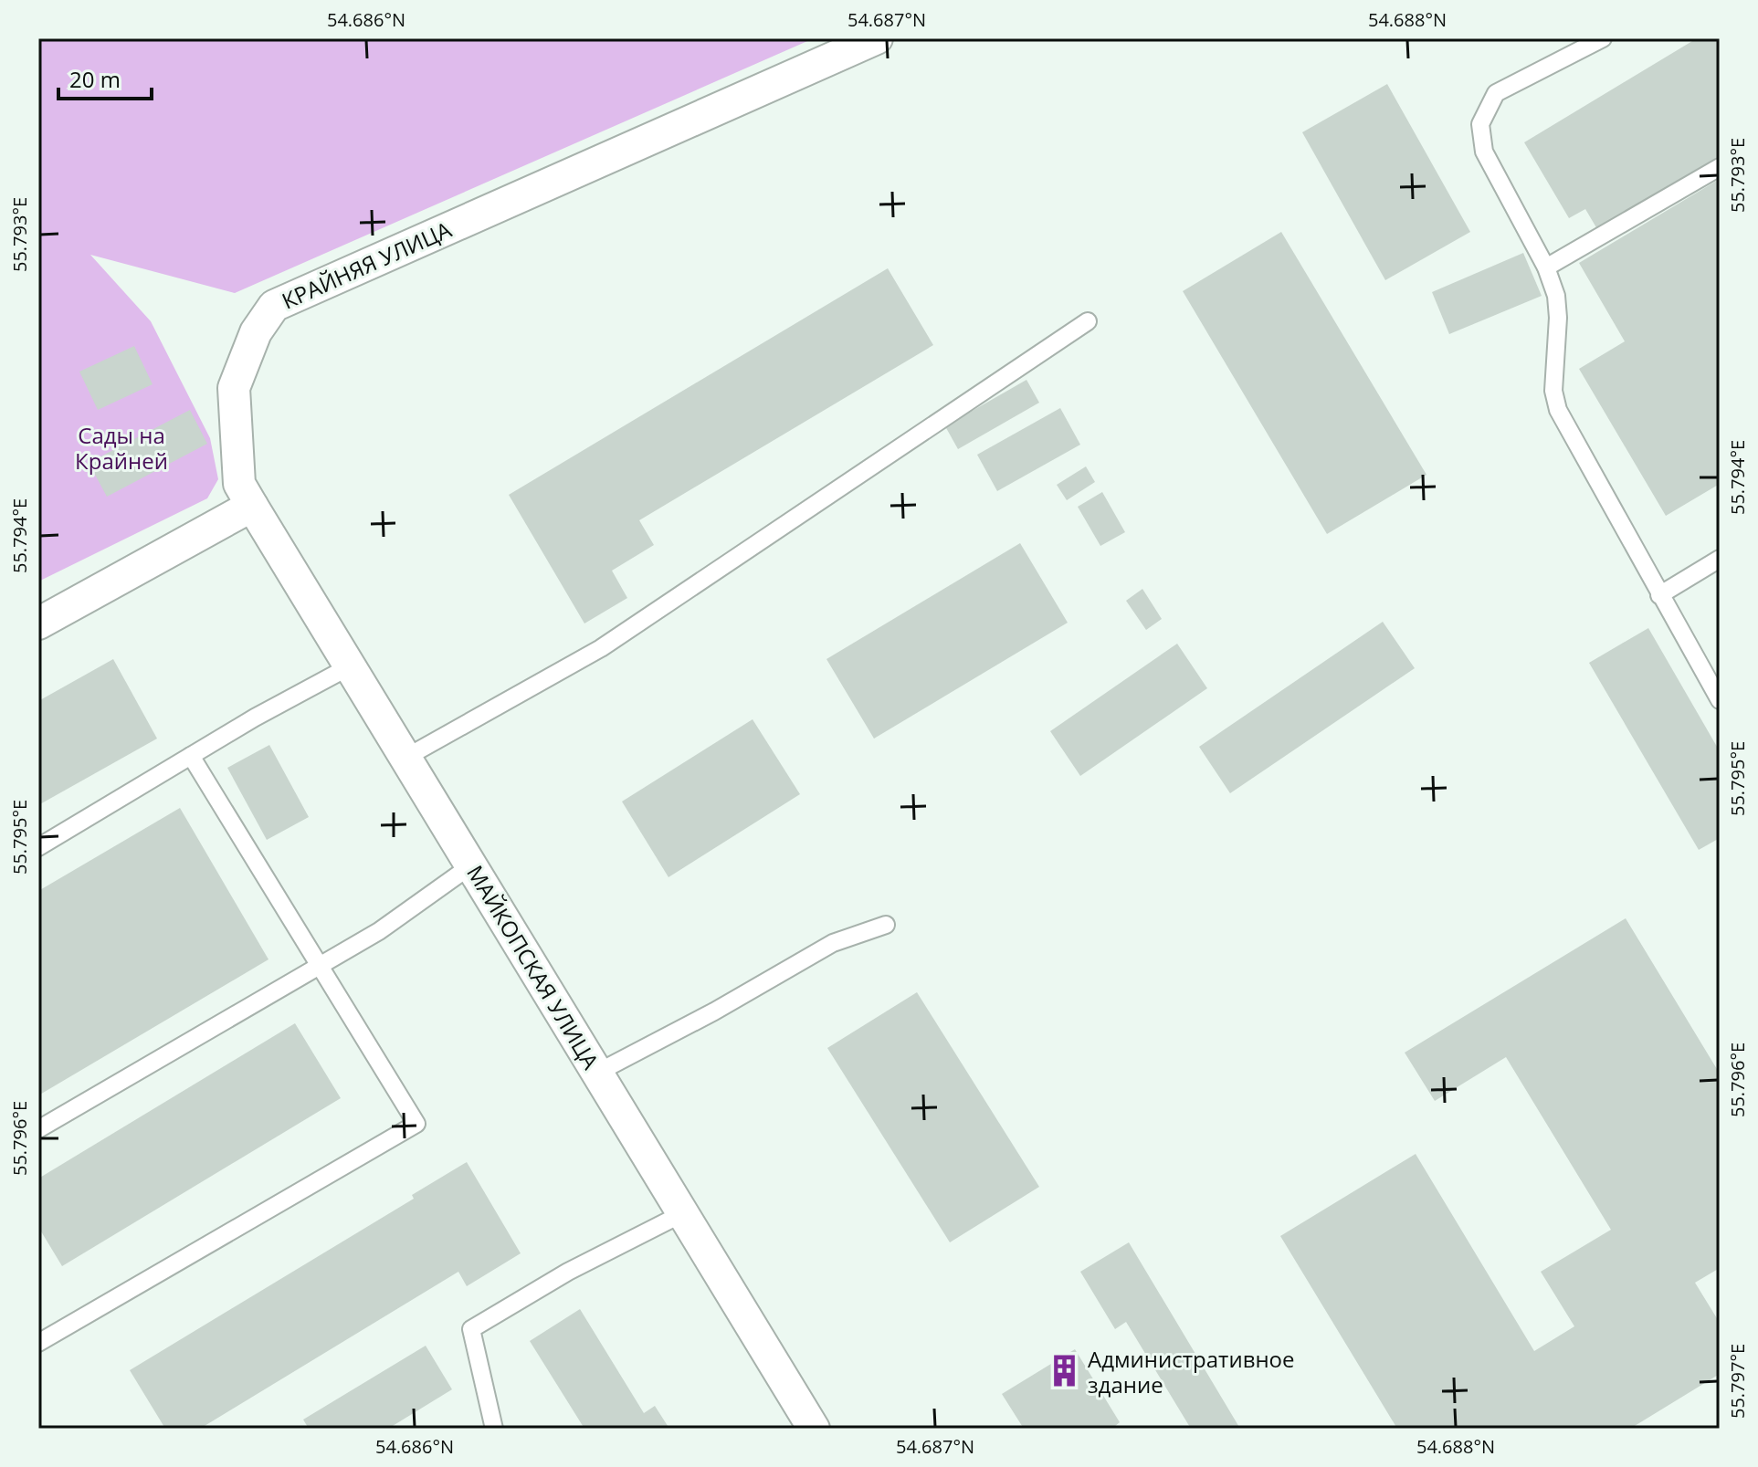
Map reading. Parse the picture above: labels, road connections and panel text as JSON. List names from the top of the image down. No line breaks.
{"streets":{"street":["КРАЙНЯЯ УЛИЦА","МАЙКОПСКАЯ УЛИЦА"]},"crossings":[["КРАЙНЯЯ УЛИЦА","МАЙКОПСКАЯ УЛИЦА"]],"parks":["Сады на Крайней"],"places":{"building":["Административное здание"]},"scale_bar":"20 m","coordinates":["54.686°N","54.687°N","54.688°N","55.793°E","55.794°E","55.795°E","55.796°E","55.797°E"]}
